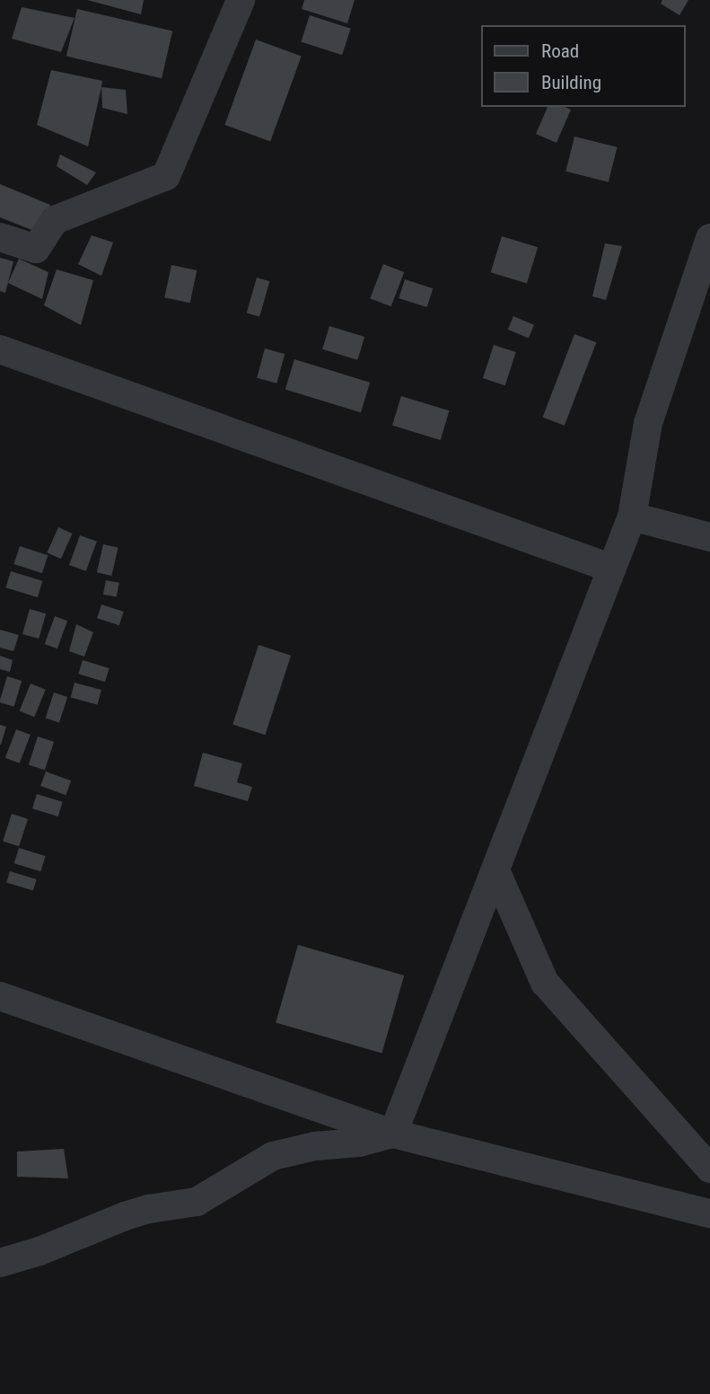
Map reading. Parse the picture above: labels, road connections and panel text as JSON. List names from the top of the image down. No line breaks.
{"legend":["Road","Building"]}
